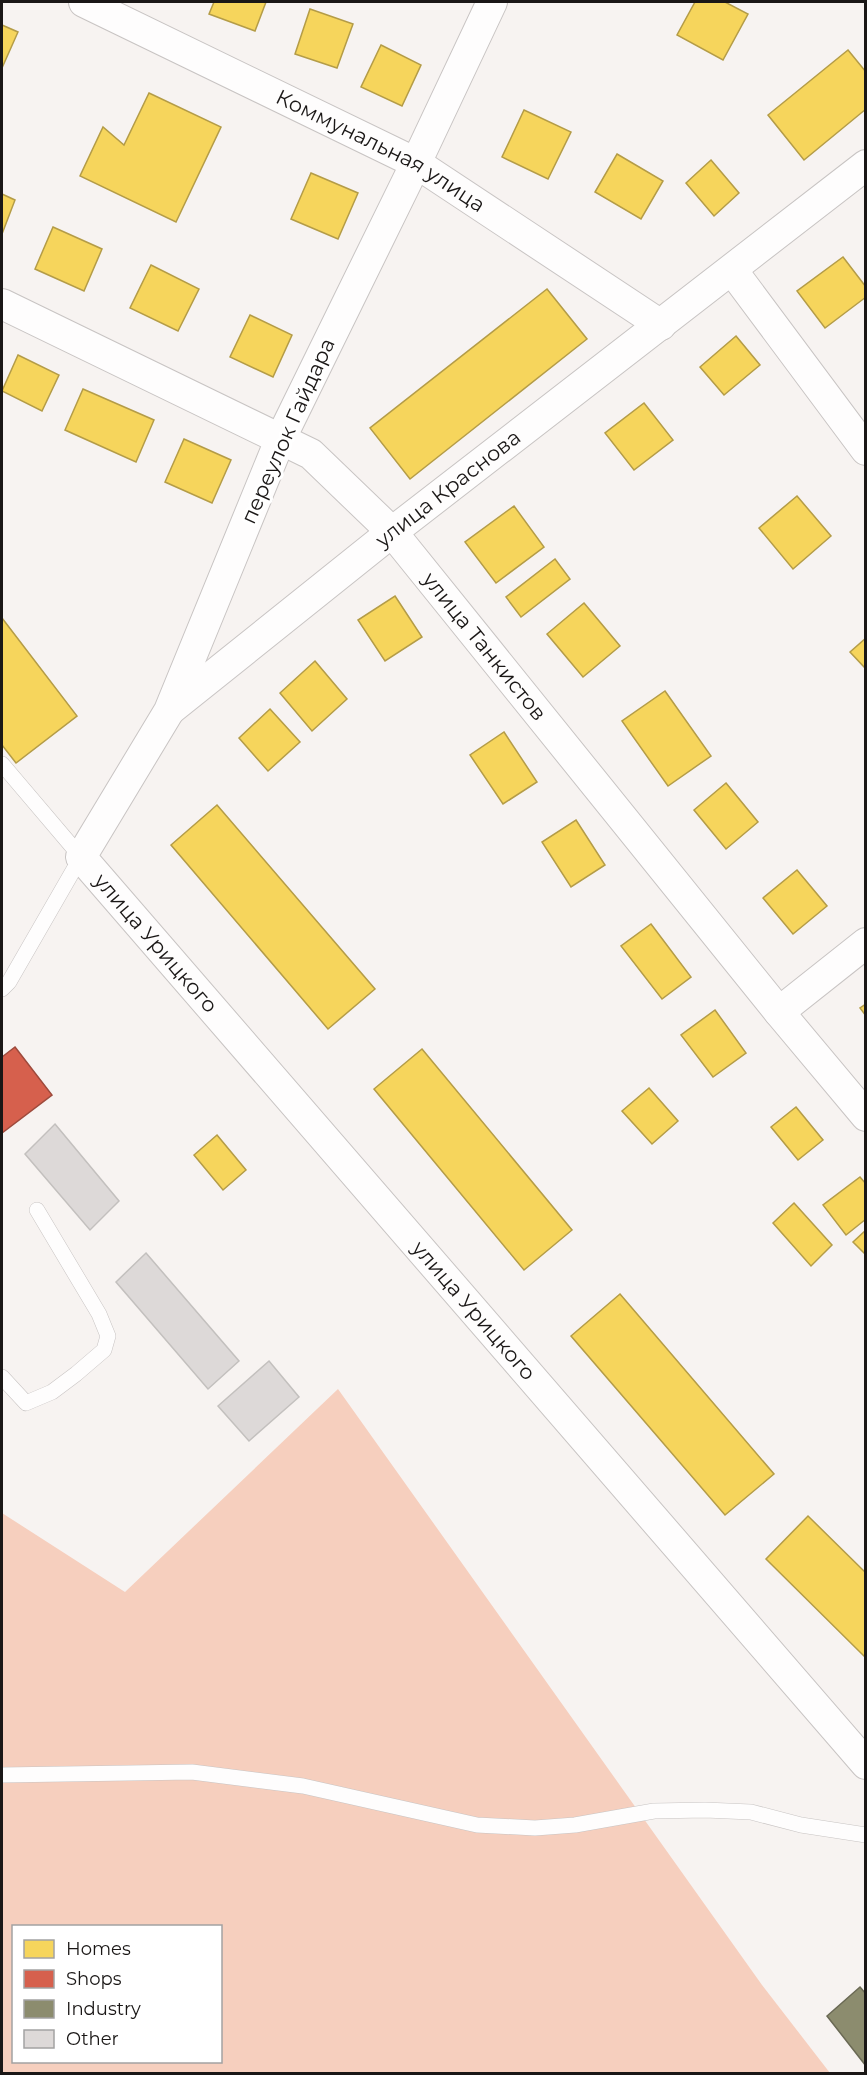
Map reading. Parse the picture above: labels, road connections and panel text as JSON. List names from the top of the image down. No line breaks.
{"streets":{"street":["Коммунальная улица","переулок Гайдара","улица Краснова","улица Танкистов","улица Урицкого"]},"crossings":[["Коммунальная улица","переулок Гайдара"],["Коммунальная улица","улица Краснова"],["переулок Гайдара","улица Краснова"],["переулок Гайдара","улица Танкистов"],["переулок Гайдара","улица Урицкого"],["улица Краснова","улица Танкистов"]],"legend":["Homes","Shops","Industry","Other"]}
